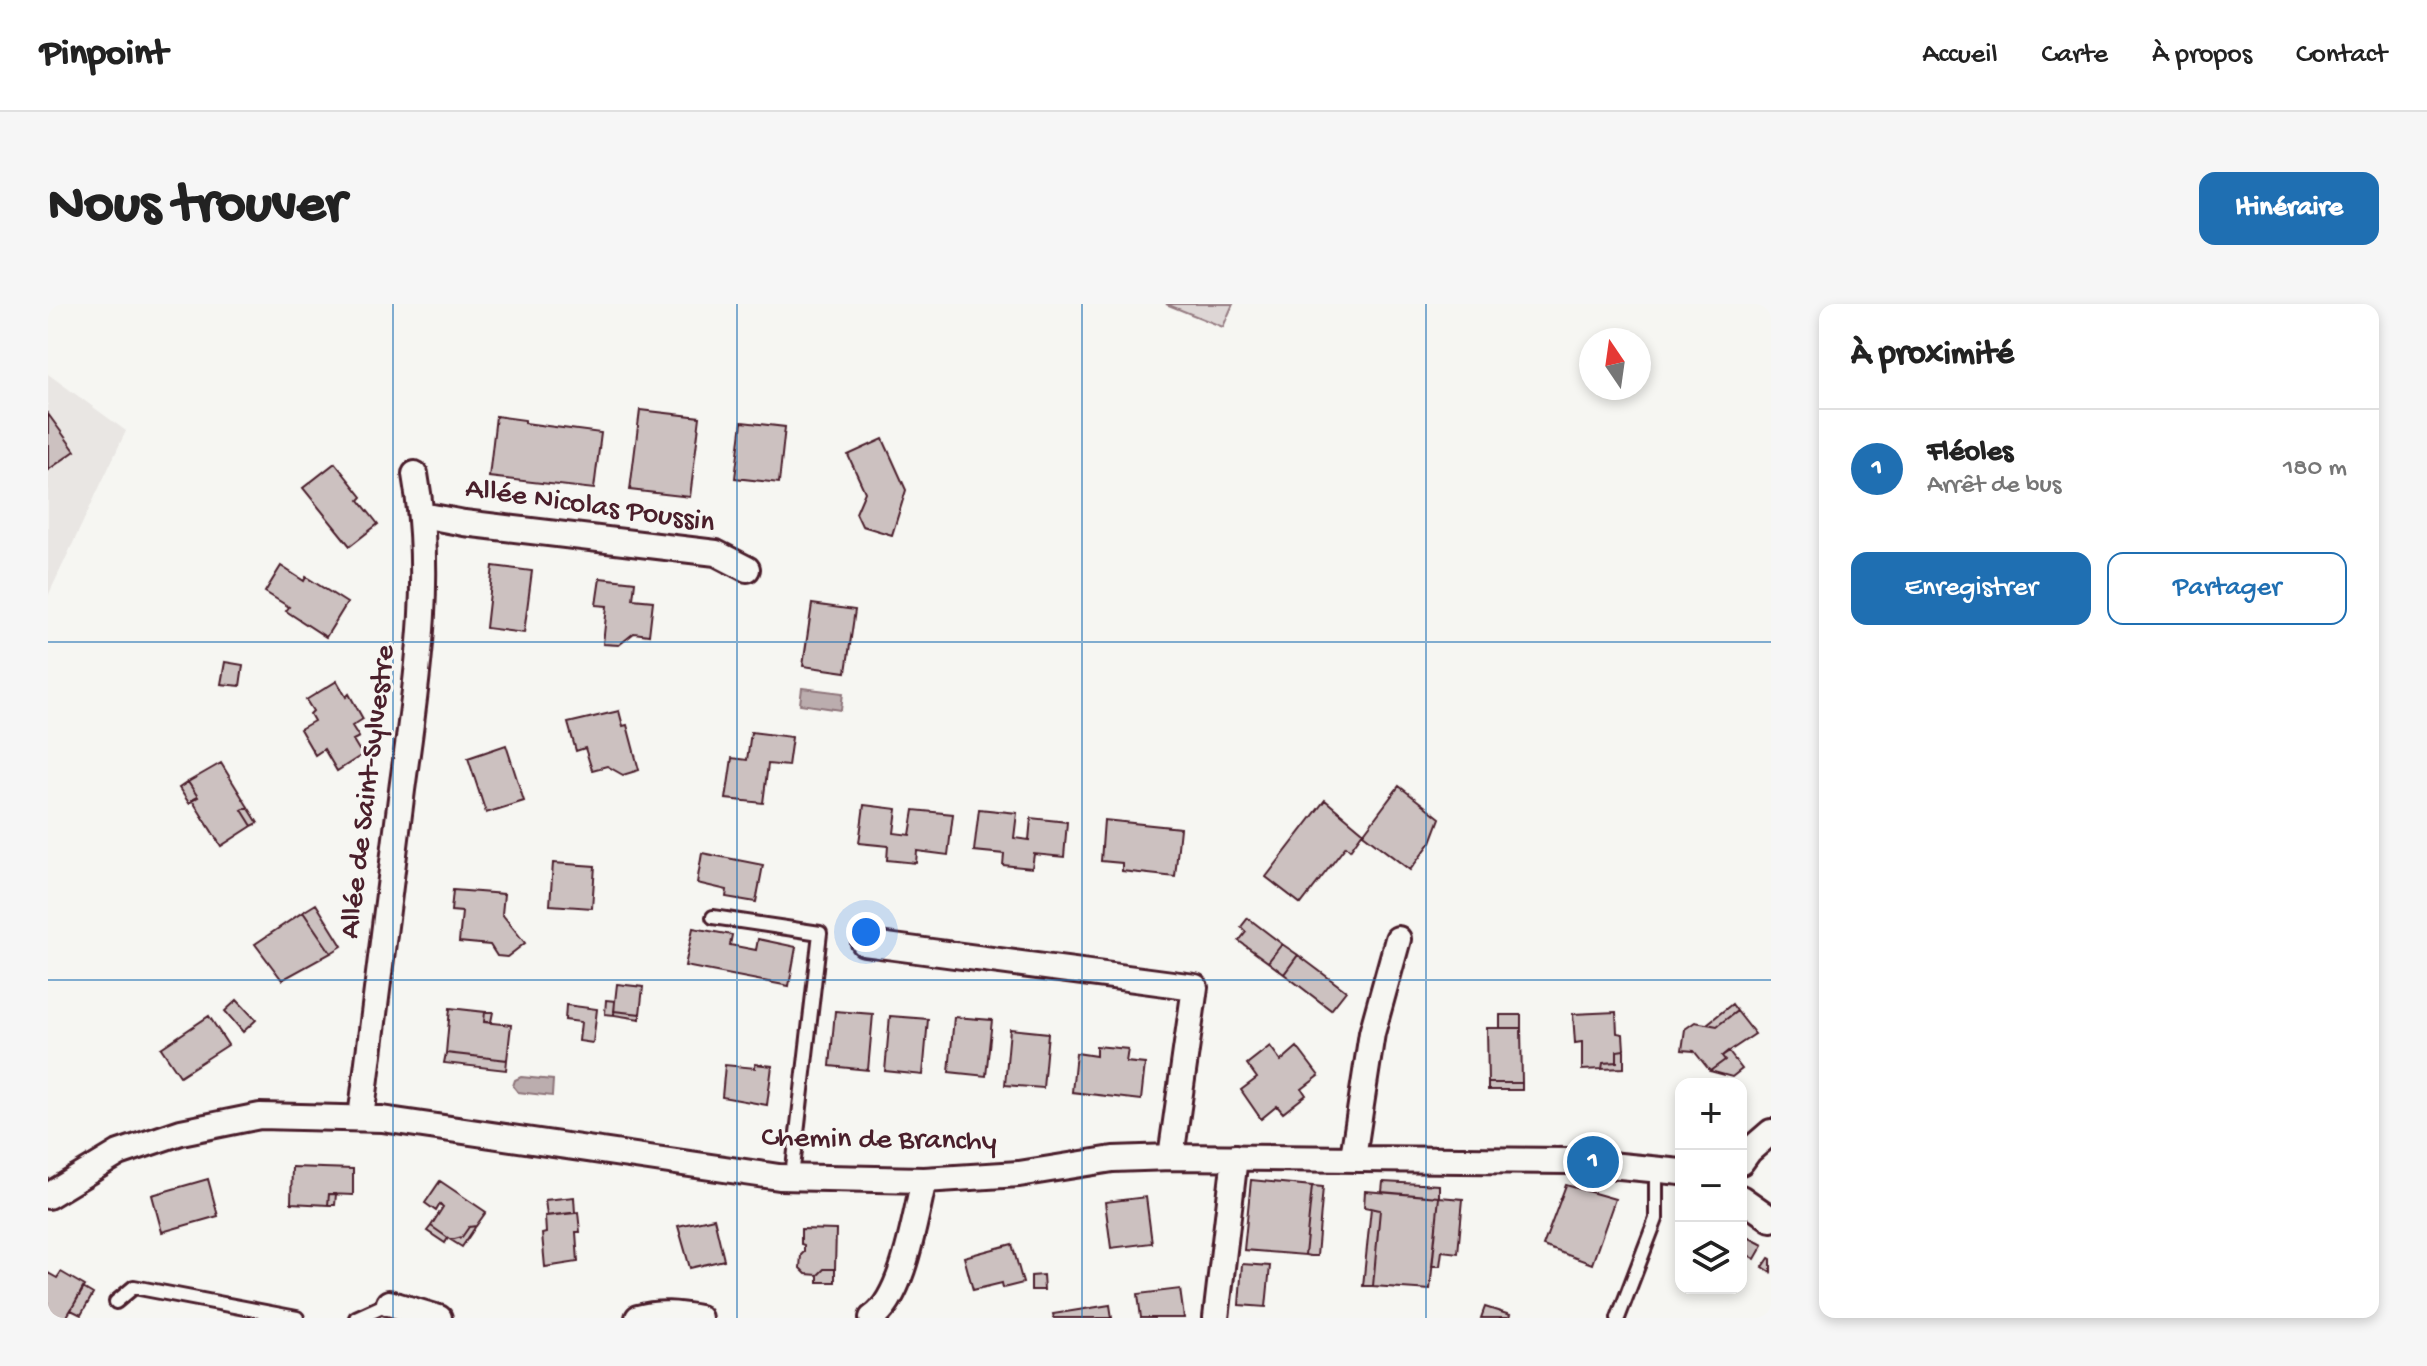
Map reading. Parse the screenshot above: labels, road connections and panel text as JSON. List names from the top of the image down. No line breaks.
{"streets":{"street":["Allée Nicolas Poussin","Allée de Saint-Sylvestre","Chemin de Branchy"]},"crossings":[["Allée Nicolas Poussin","Allée de Saint-Sylvestre"],["Allée de Saint-Sylvestre","Chemin de Branchy"]],"north":"top","page":{"header":"Pinpoint","nav":["Accueil","Carte","À propos","Contact"],"buttons":["Itinéraire",["Enregistrer","Partager"]],"title":"Nous trouver","heading":"À proximité","list":[{"mark":"1","name":"Fléoles","note":"Arrêt de bus","value":"180 m"}],"map_buttons":["+","−"],"pins":"1"}}
